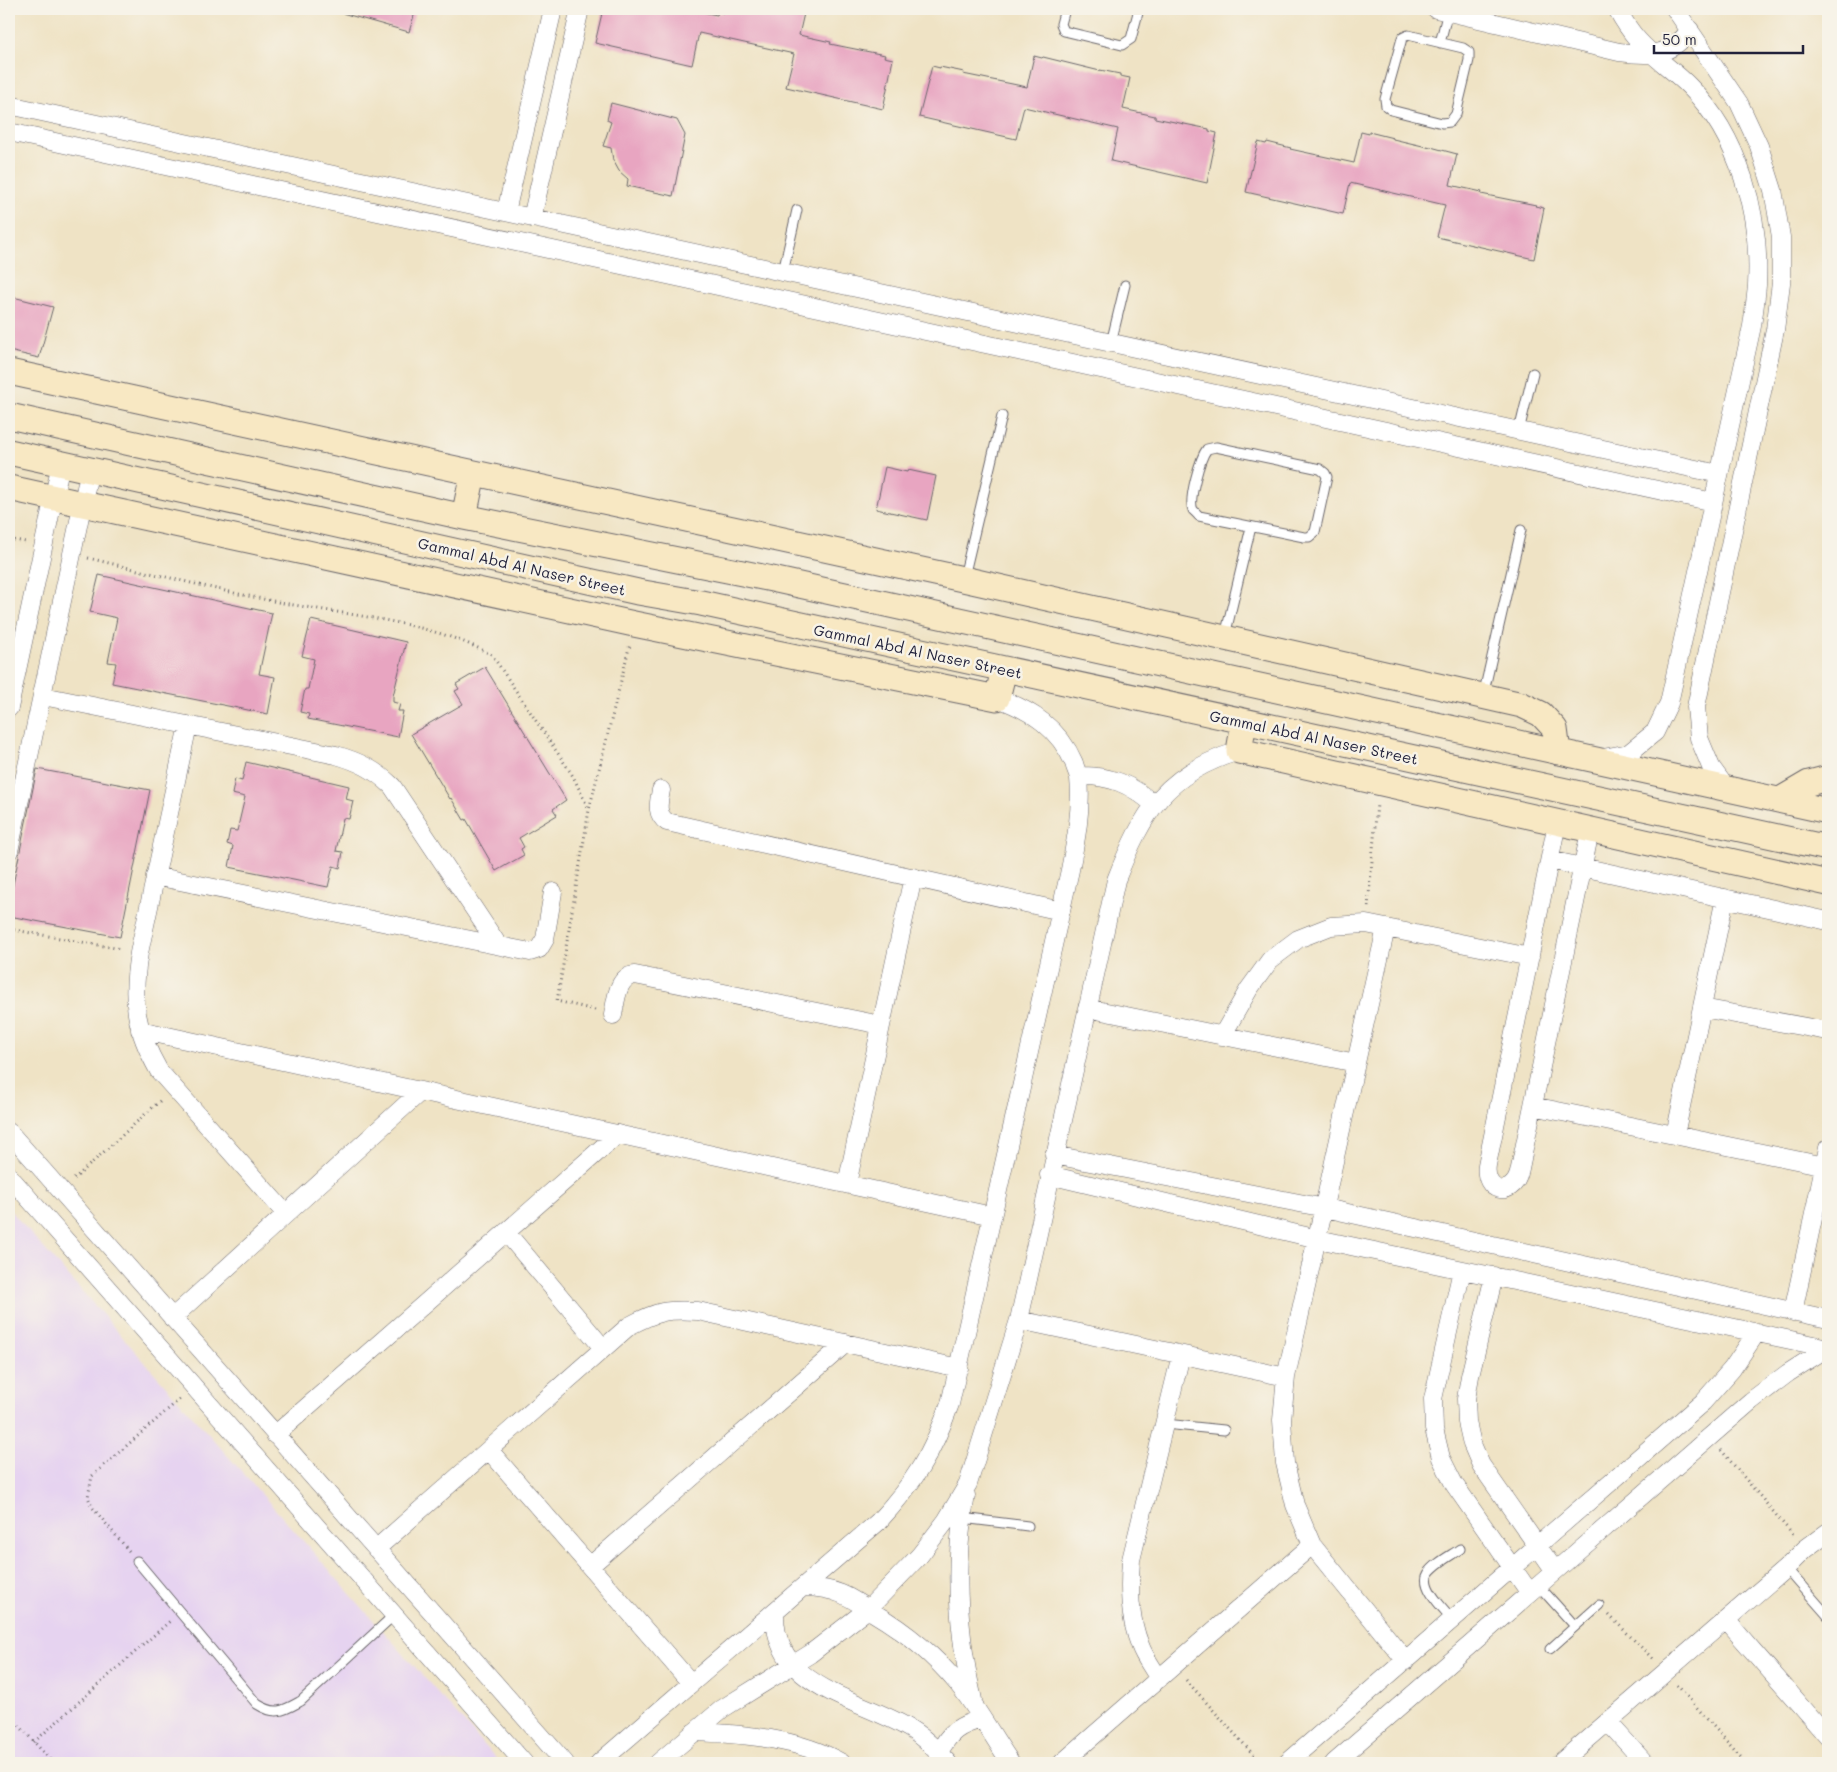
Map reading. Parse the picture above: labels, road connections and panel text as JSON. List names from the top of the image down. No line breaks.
{"streets":{"main road":["Gammal Abd Al Naser Street"]},"scale_bar":"50 m"}
